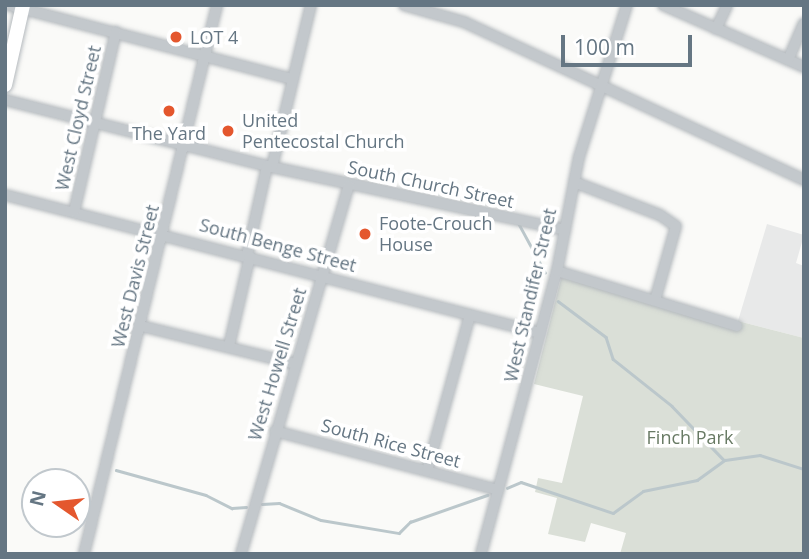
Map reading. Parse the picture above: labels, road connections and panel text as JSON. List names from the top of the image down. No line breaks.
{"streets":{"street":["West Cloyd Street","South Church Street","South Benge Street","West Davis Street","West Standifer Street","West Howell Street","South Rice Street"]},"crossings":[["West Cloyd Street","South Church Street"],["West Cloyd Street","South Benge Street"],["South Church Street","West Davis Street"],["South Church Street","West Standifer Street"],["South Church Street","West Howell Street"],["South Benge Street","West Davis Street"],["South Benge Street","West Standifer Street"],["South Benge Street","West Howell Street"],["West Standifer Street","South Rice Street"],["West Howell Street","South Rice Street"]],"parks":["Finch Park"],"places":["LOT 4","The Yard","United Pentecostal Church","Foote-Crouch House"],"scale_bar":"100 m","north":"left"}
